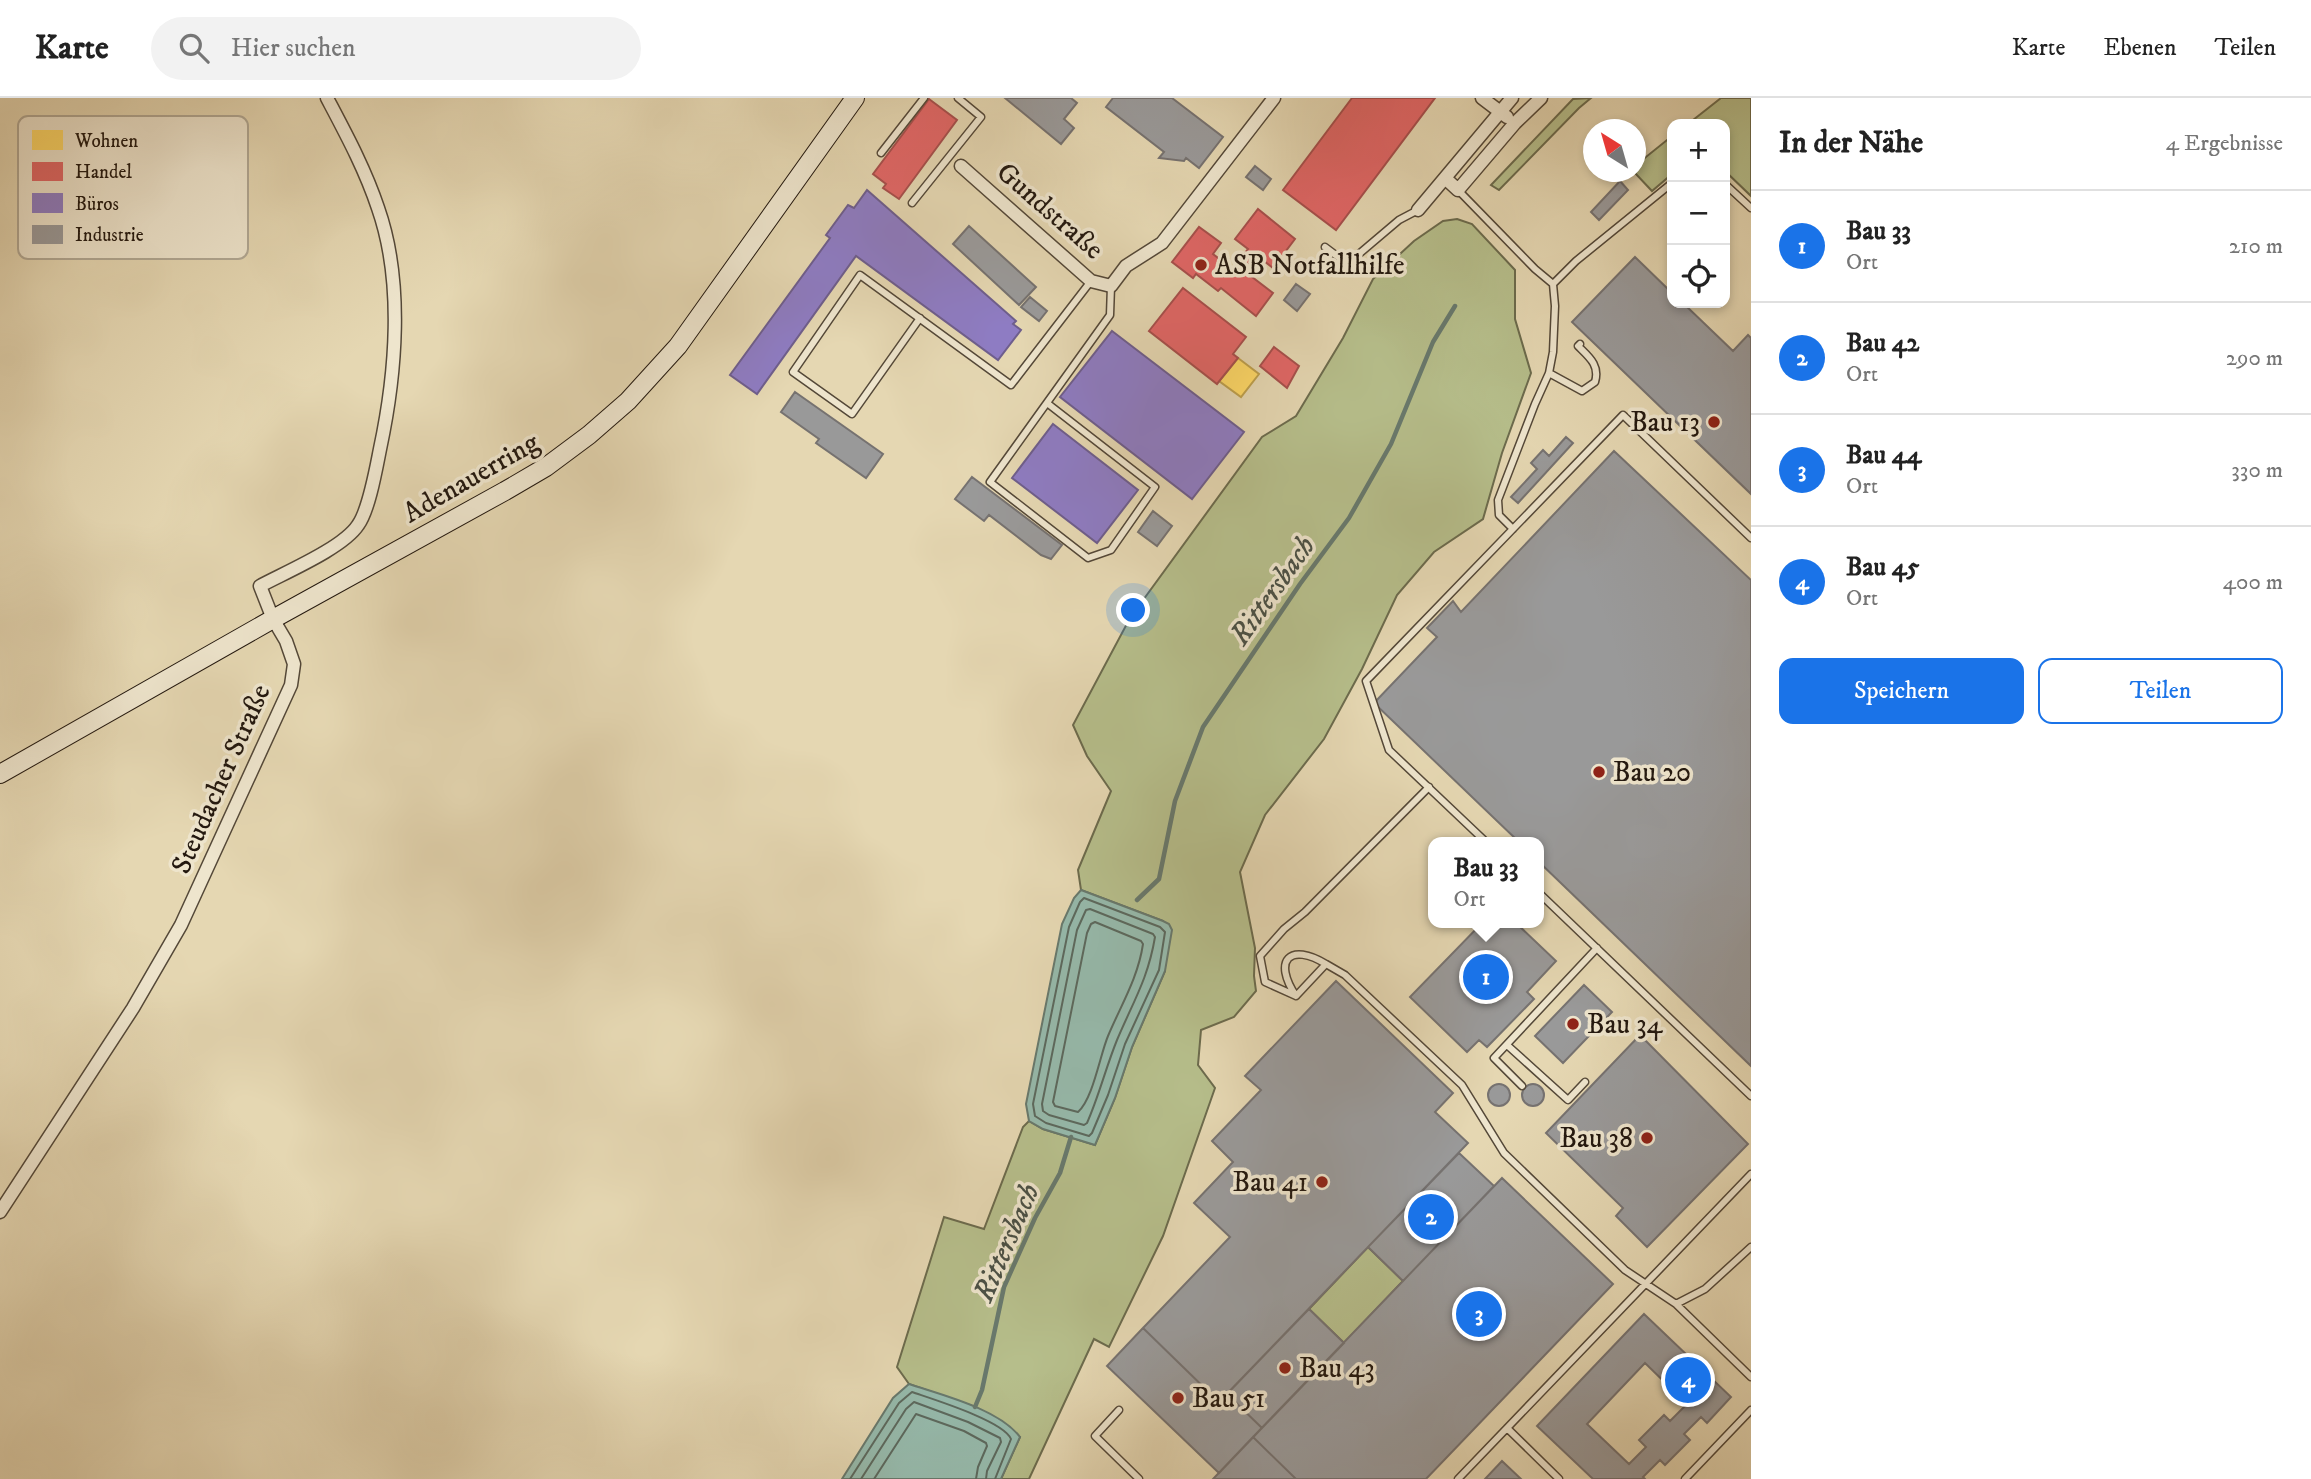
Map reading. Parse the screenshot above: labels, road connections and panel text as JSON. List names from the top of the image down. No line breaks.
{"streets":{"main road":["Adenauerring"],"street":["Gundstraße","Steudacher Straße"]},"crossings":[["Adenauerring","Steudacher Straße"]],"water":["Rittersbach"],"places":["ASB Notfallhilfe","Bau 13","Bau 20","Bau 34","Bau 38","Bau 41","Bau 43","Bau 51"],"legend":["Wohnen","Handel","Büros","Industrie"],"north":"top left","page":{"header":"Karte","search":"Hier suchen","nav":["Karte","Ebenen","Teilen"],"heading":["In der Nähe","4 Ergebnisse"],"map_buttons":["+","−"],"list":[{"mark":"1","name":"Bau 33","note":"Ort","value":"210 m"},{"mark":"2","name":"Bau 42","note":"Ort","value":"290 m"},{"mark":"3","name":"Bau 44","note":"Ort","value":"330 m"},{"mark":"4","name":"Bau 45","note":"Ort","value":"400 m"}],"buttons":["Speichern","Teilen"],"popup":["Bau 33","Ort"],"pins":["1","2","3","4"]}}
